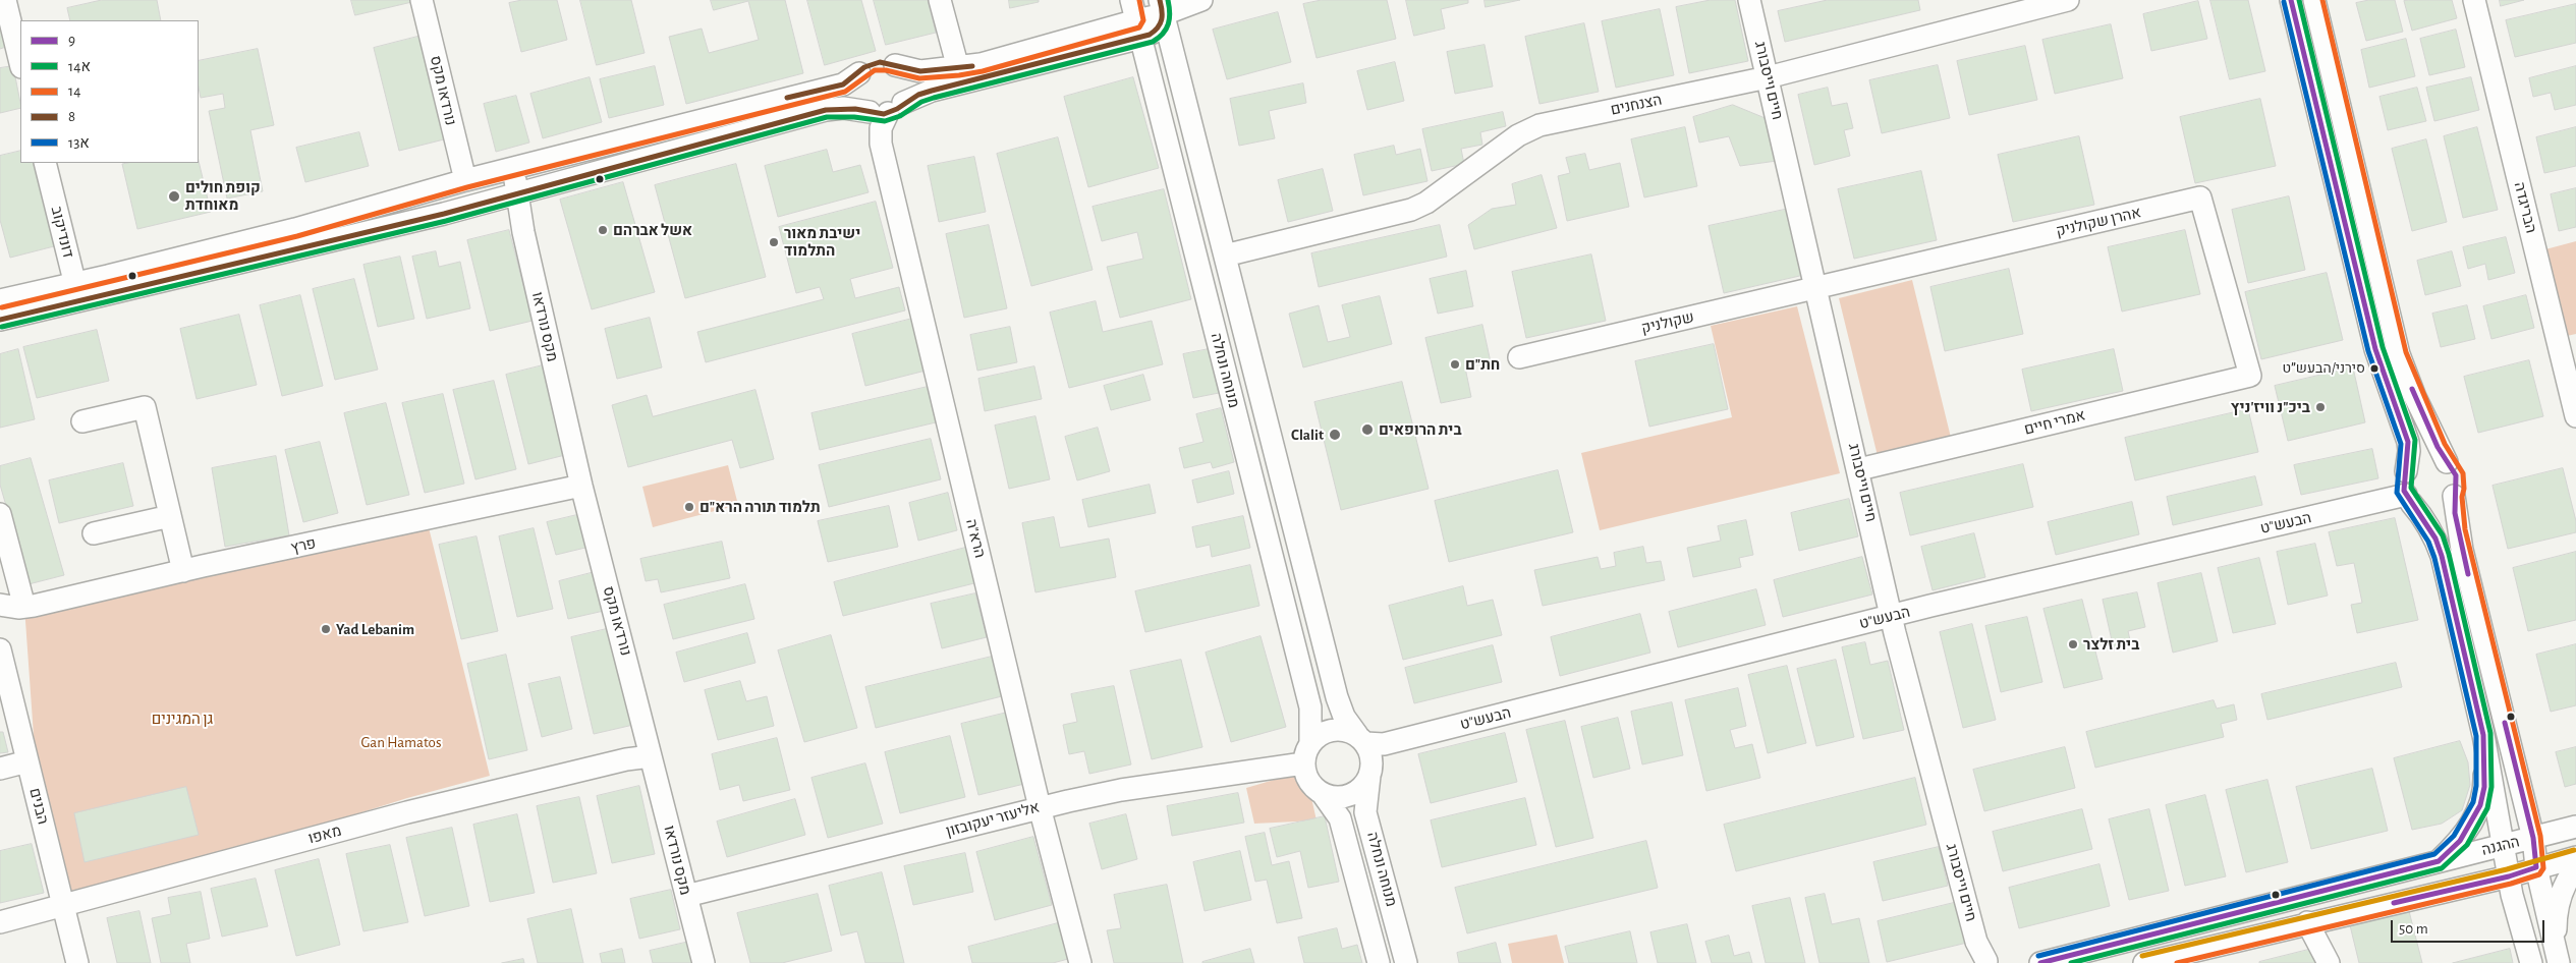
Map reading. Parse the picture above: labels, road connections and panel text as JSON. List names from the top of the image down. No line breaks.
{"streets":{"street":["חיים וייסבורג","נורדאו מקס","הצנחנים","הבריגדה","אהרן שקולניק","דונדיקוב","שקולניק","מקס נורדאו","מנוחה ונחלה","אמרי חיים","הבעש\"ט","הרא\"ה","פרץ","הבנים","אליעזר יעקובזון","מאפו","ההגנה"]},"crossings":[["חיים וייסבורג","הצנחנים"],["חיים וייסבורג","אהרן שקולניק"],["חיים וייסבורג","שקולניק"],["חיים וייסבורג","אמרי חיים"],["חיים וייסבורג","הבעש\"ט"],["נורדאו מקס","מקס נורדאו"],["נורדאו מקס","פרץ"],["נורדאו מקס","מאפו"],["הצנחנים","מנוחה ונחלה"],["אהרן שקולניק","שקולניק"],["אהרן שקולניק","אמרי חיים"],["מקס נורדאו","פרץ"],["מקס נורדאו","אליעזר יעקובזון"],["מקס נורדאו","מאפו"],["מנוחה ונחלה","הבעש\"ט"],["מנוחה ונחלה","אליעזר יעקובזון"],["הבעש\"ט","אליעזר יעקובזון"],["הרא\"ה","אליעזר יעקובזון"],["הבנים","מאפו"]],"parks":["גן המגינים","Gan Hamatos"],"places":["קופת חולים מאוחדת","אשל אברהם","ישיבת מאור התלמוד","חת\"ם","סירני/הבעש״ט","ביכ\"נ וויז'ניץ","בית הרופאים","Clalit","תלמוד תורה הרא\"ם","Yad Lebanim","בית זלצר"],"lines":["transit line 9","transit line 14א","transit line 14","transit line 8","transit line 13א"],"legend":["9","14א","14","8","13א"],"scale_bar":"50 m"}
